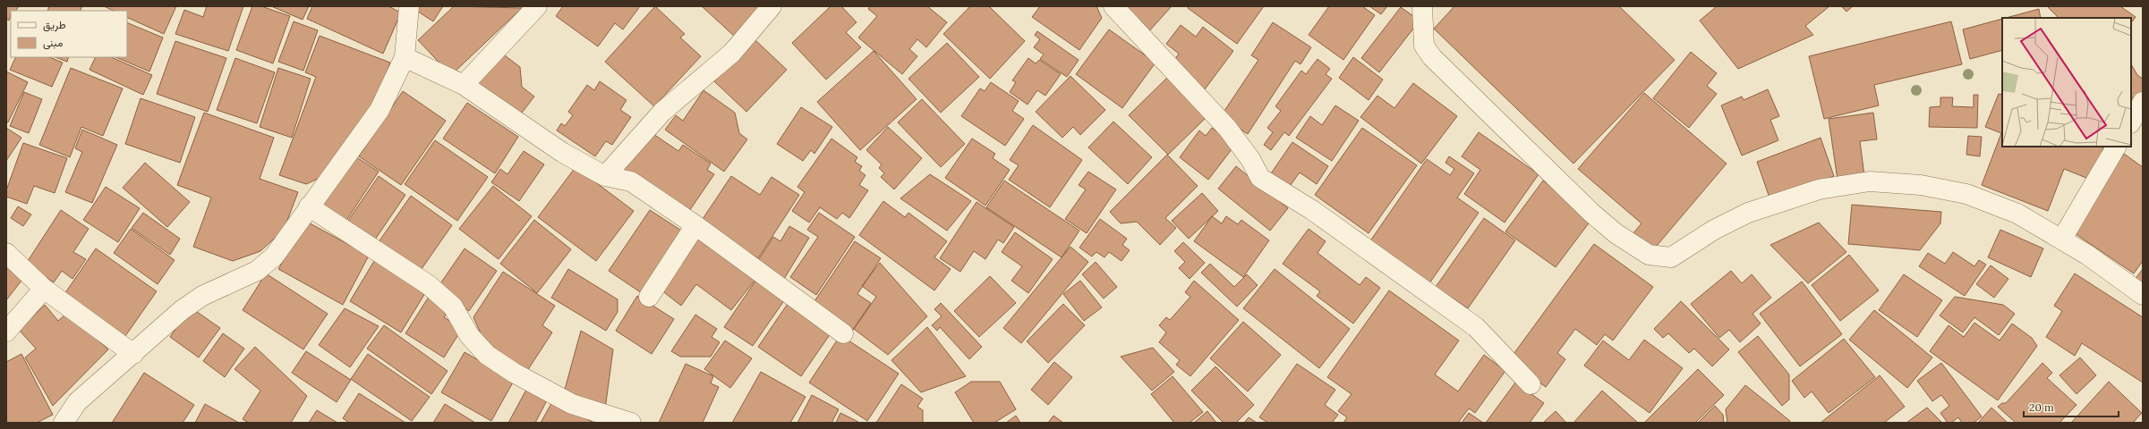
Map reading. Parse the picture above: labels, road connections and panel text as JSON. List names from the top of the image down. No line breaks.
{"legend":["طريق","مبنى"],"scale_bar":"20 m"}
